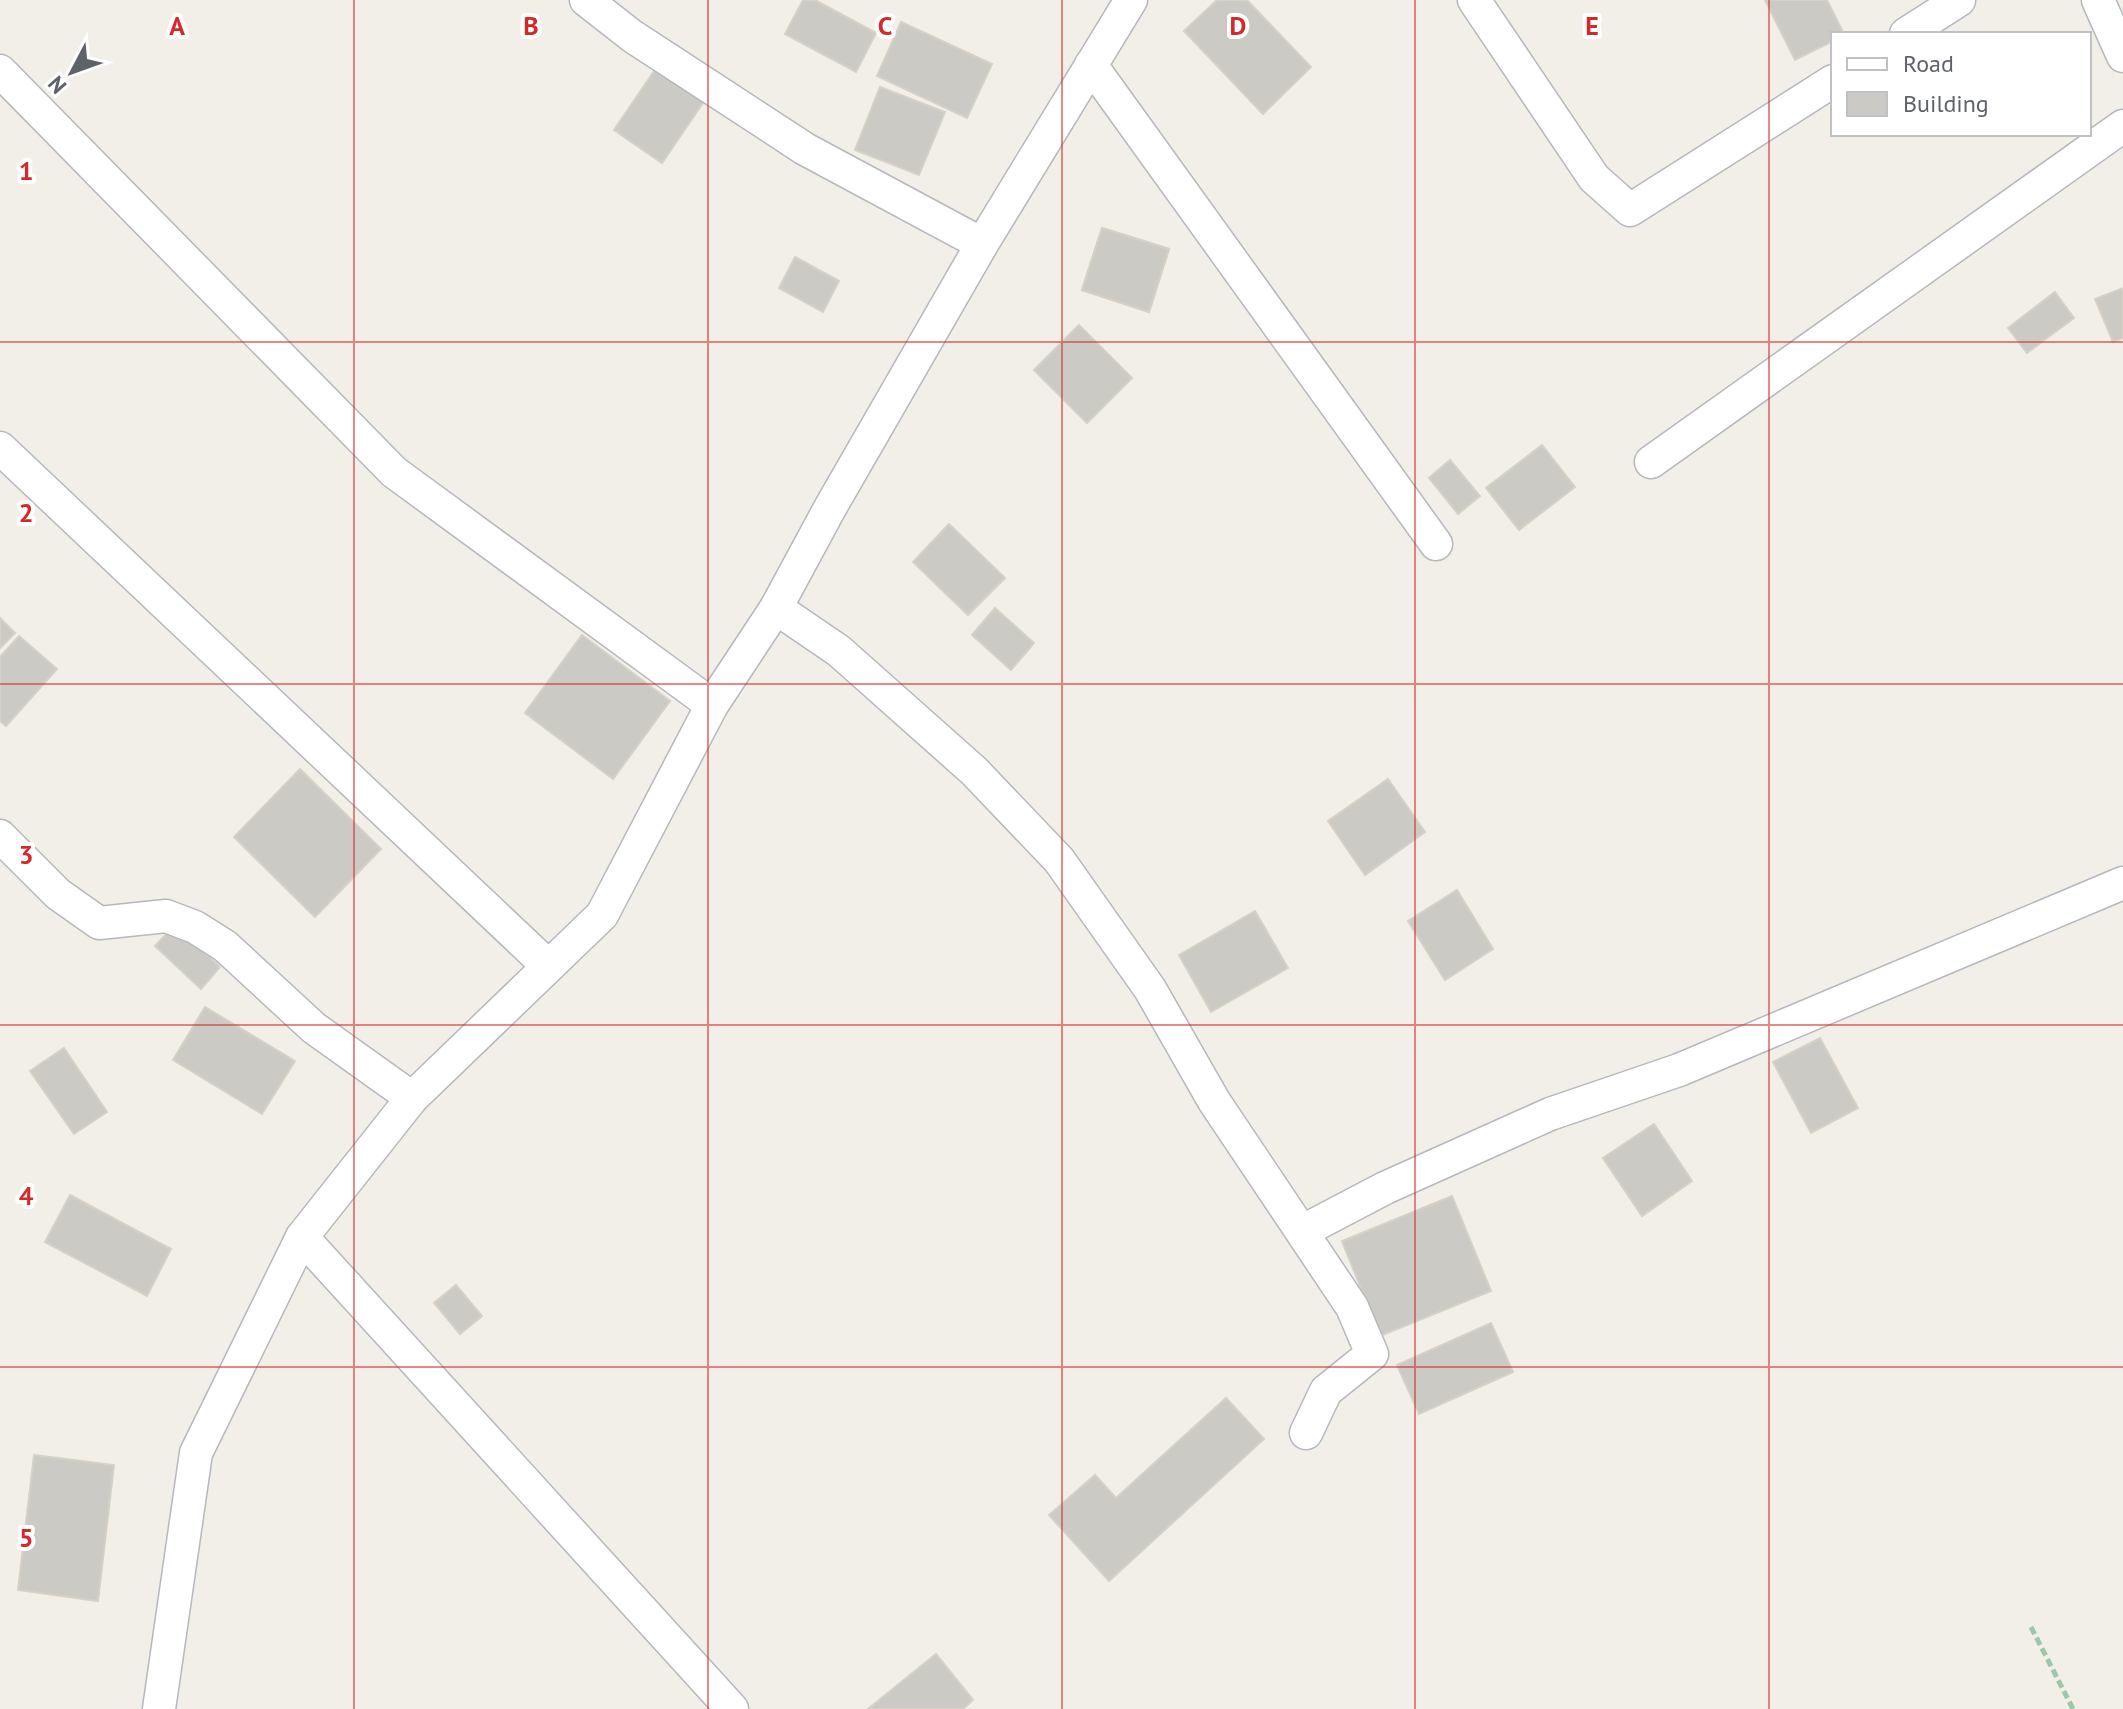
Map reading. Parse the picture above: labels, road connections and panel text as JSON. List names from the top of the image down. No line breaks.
{"legend":["Road","Building"],"north":"bottom left","grid":{"columns":["A","B","C","D","E"],"rows":["1","2","3","4","5"]}}
